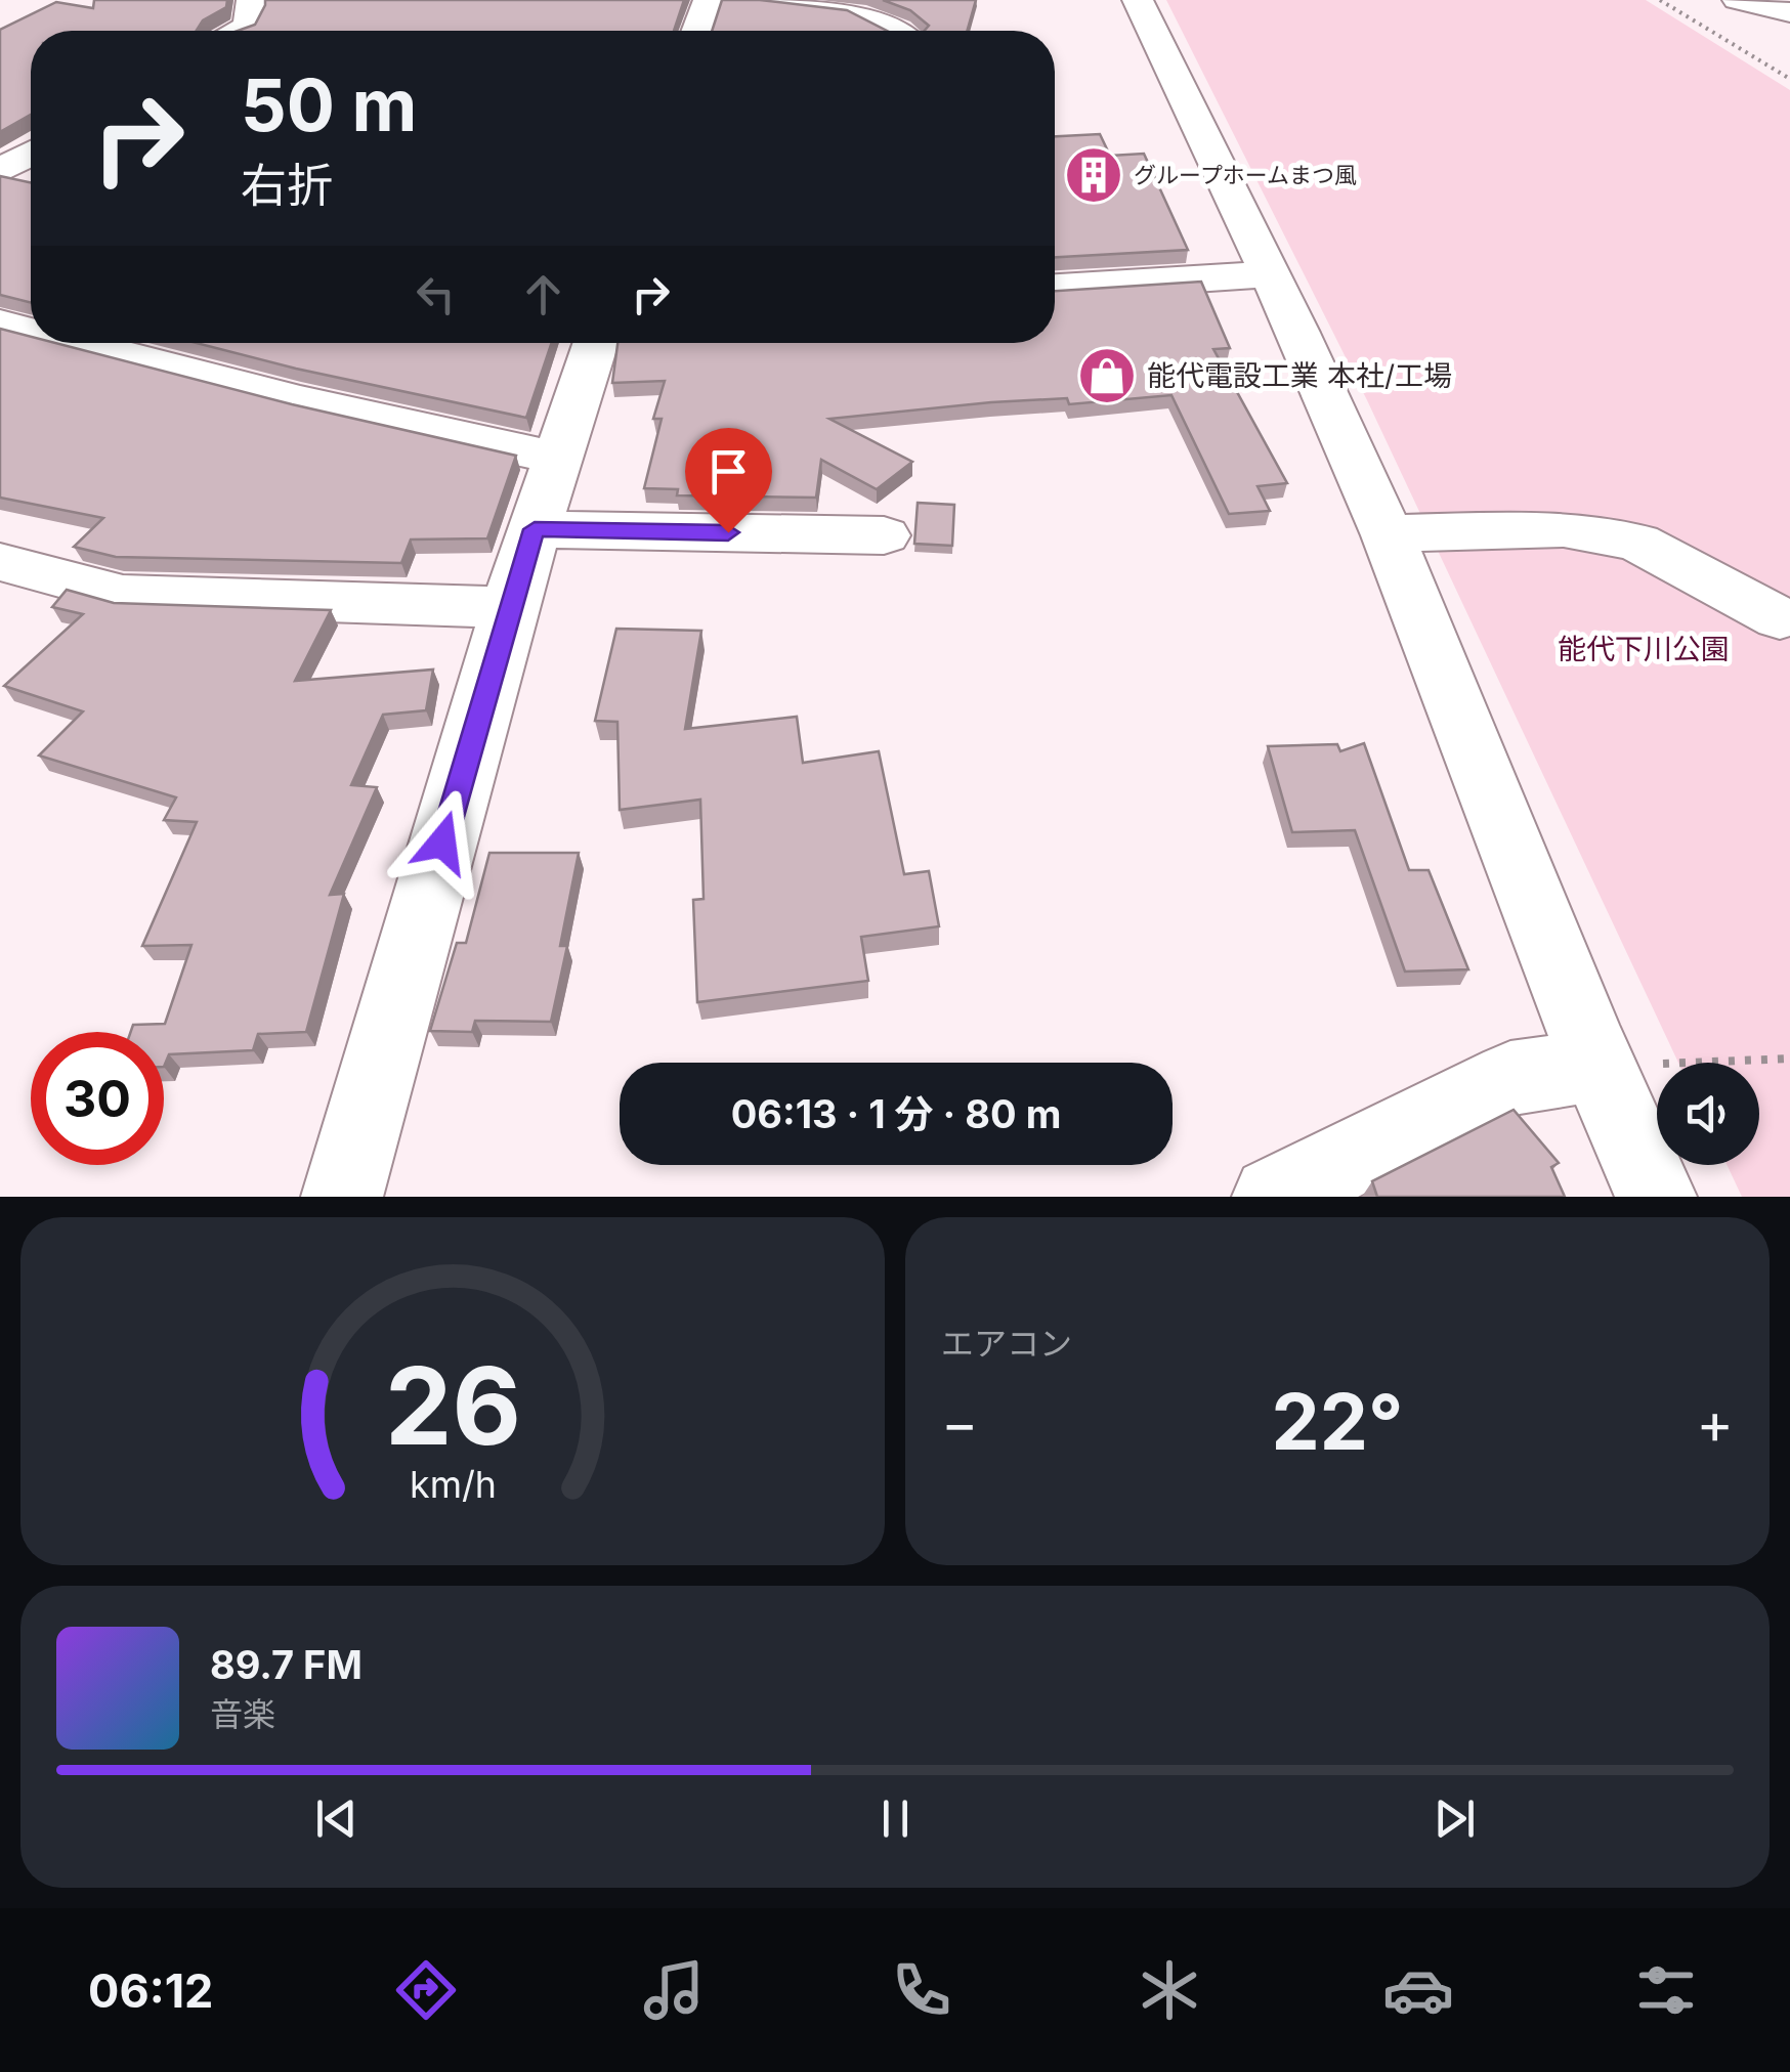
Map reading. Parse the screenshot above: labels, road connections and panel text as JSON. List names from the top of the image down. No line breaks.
{"parks":["能代下川公園"],"places":{"building":["グループホームまつ風"],"shop":["能代電設工業 本社/工場"]},"page":{"turn":["50 m","右折"],"limit":"30","trip":"06:13 · 1 分 · 80 m","tile":"エアコン","heat":["−","22°","+"],"song":["89.7 FM","音楽"],"tabs":"06:12","gauge":["26","km/h"]}}
